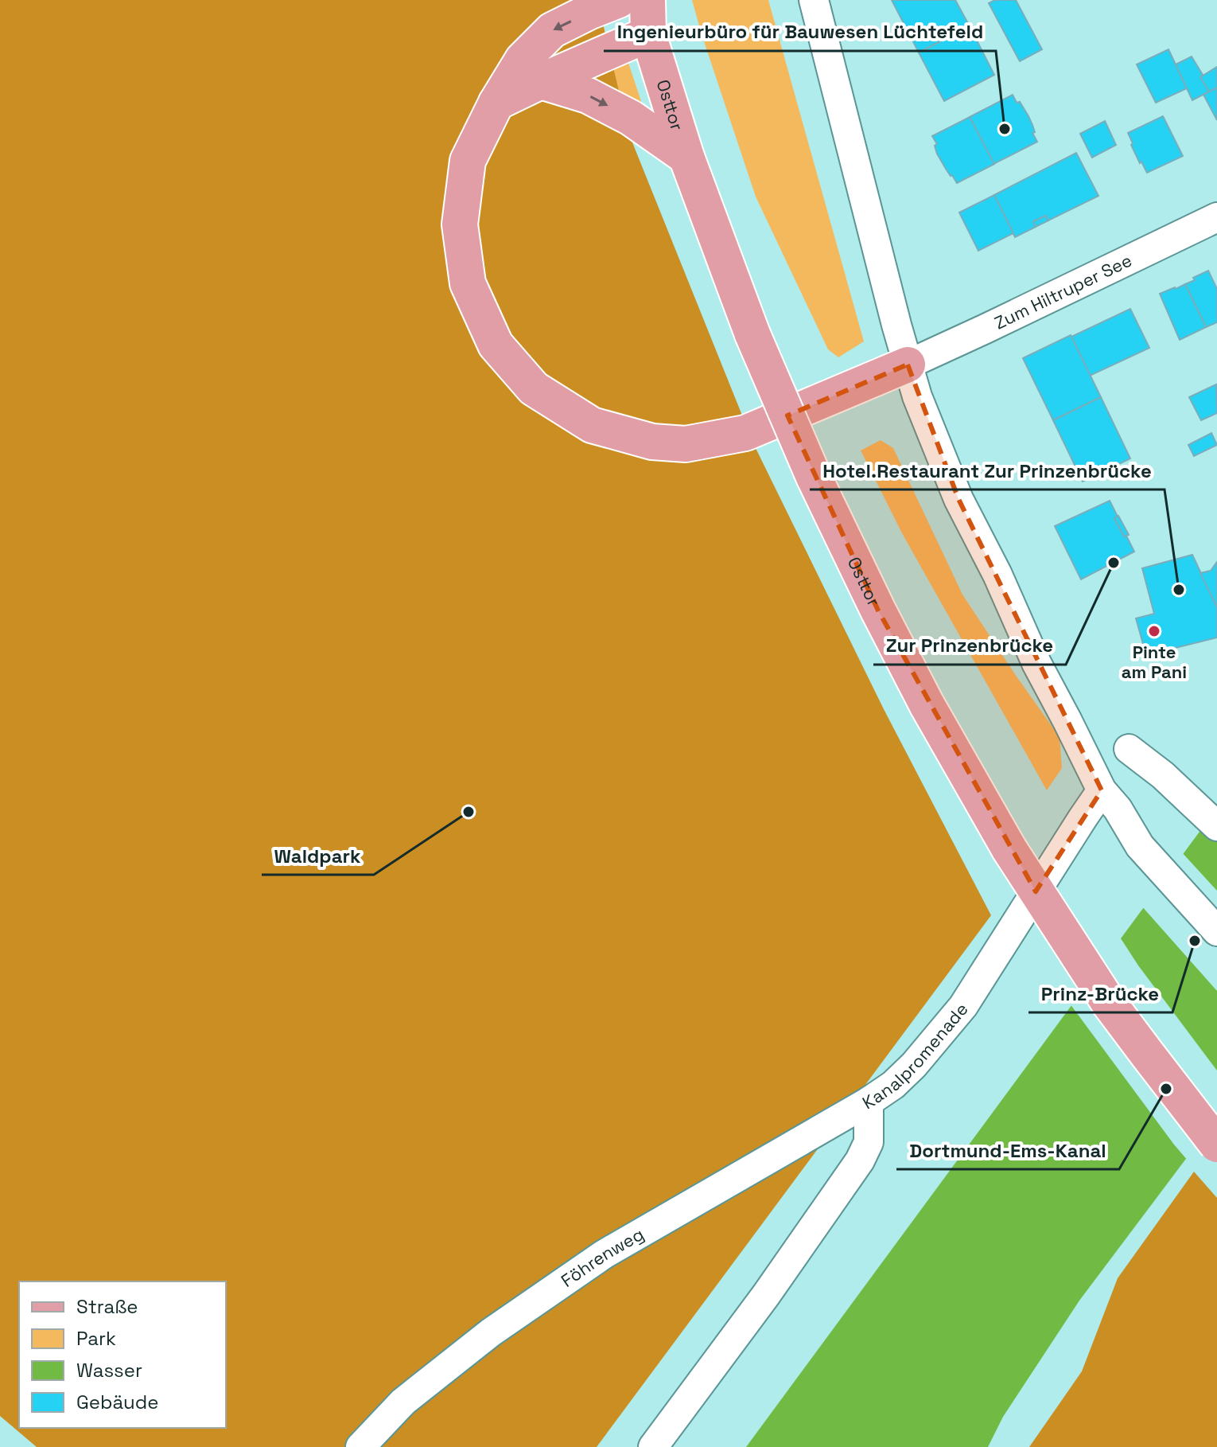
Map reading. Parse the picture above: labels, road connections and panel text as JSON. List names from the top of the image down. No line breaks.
{"streets":{"main road":["Osttor"],"street":["Zum Hiltruper See","Kanalpromenade","Föhrenweg"]},"crossings":[["Kanalpromenade","Föhrenweg"]],"places":["Ingenieurbüro für Bauwesen Lüchtefeld","Zur Prinzenbrücke","Hotel.Restaurant Zur Prinzenbrücke","Pinte am Pani","Waldpark","Prinz-Brücke","Dortmund-Ems-Kanal"],"legend":["Straße","Park","Wasser","Gebäude"]}
